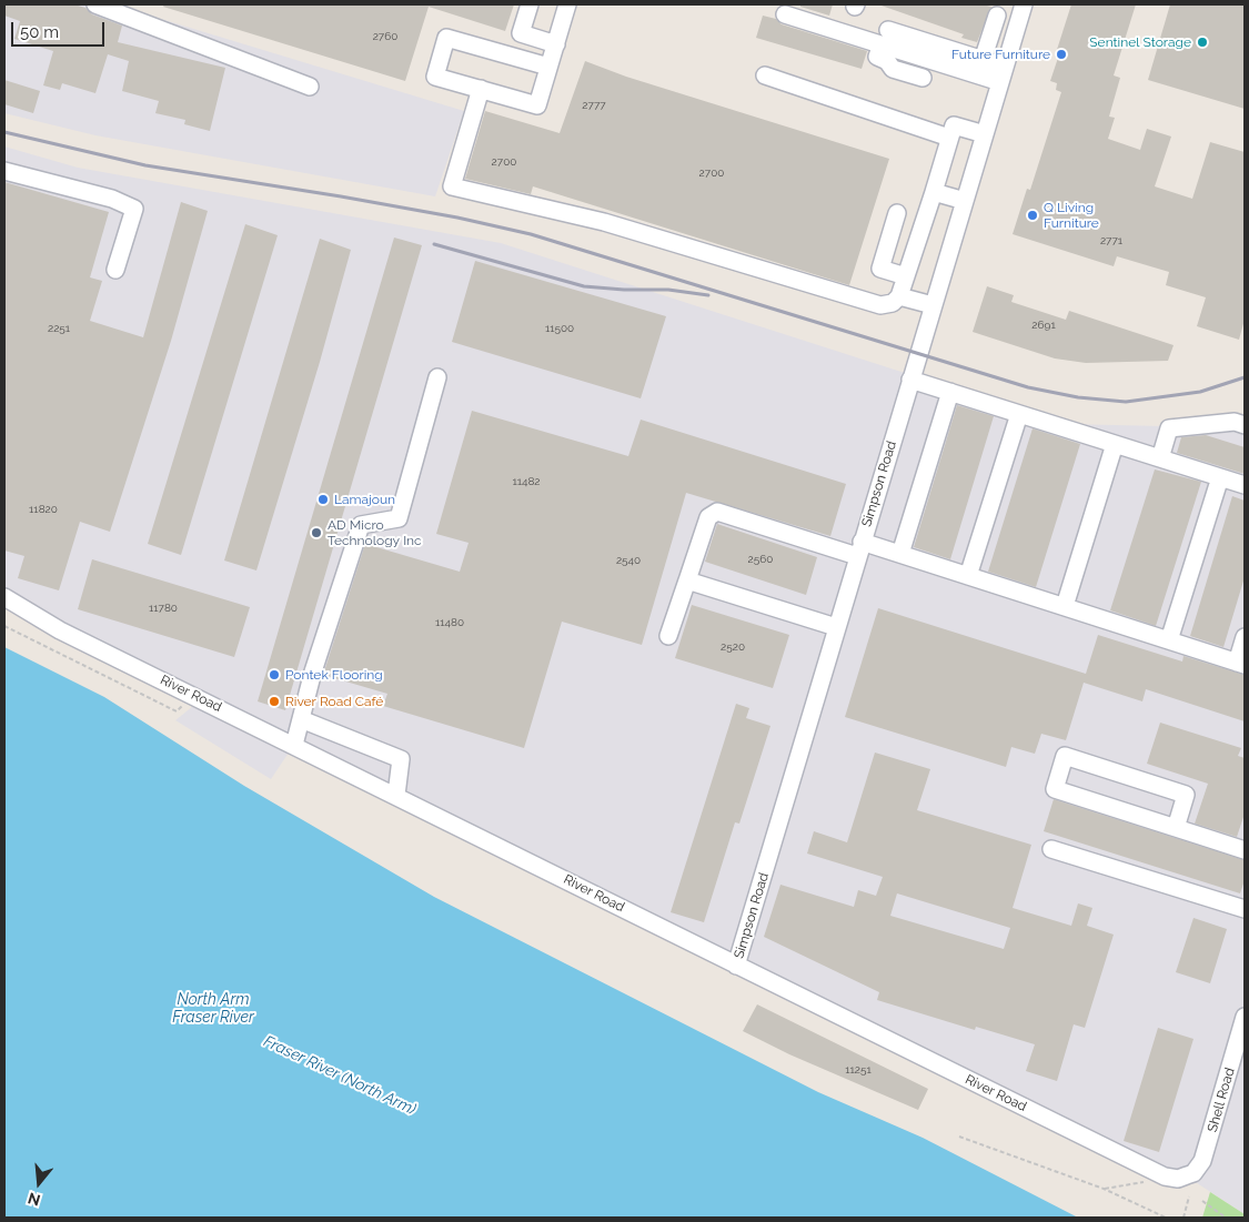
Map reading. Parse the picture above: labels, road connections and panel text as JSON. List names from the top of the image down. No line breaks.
{"streets":{"street":["Simpson Road","River Road","Shell Road"]},"crossings":[["Simpson Road","River Road"],["River Road","Shell Road"]],"water":["North Arm Fraser River","Fraser River (North Arm)"],"places":["Sentinel Storage","Future Furniture","Q Living Furniture","Lamajoun","AD Micro Technology Inc","Pontek Flooring","River Road Café"],"house_numbers":["2760","2777","2700","2700","2771","2691","2251","11500","11482","11820","2560","2540","11780","11480","2520","11251"],"scale_bar":"50 m","north":"bottom"}
